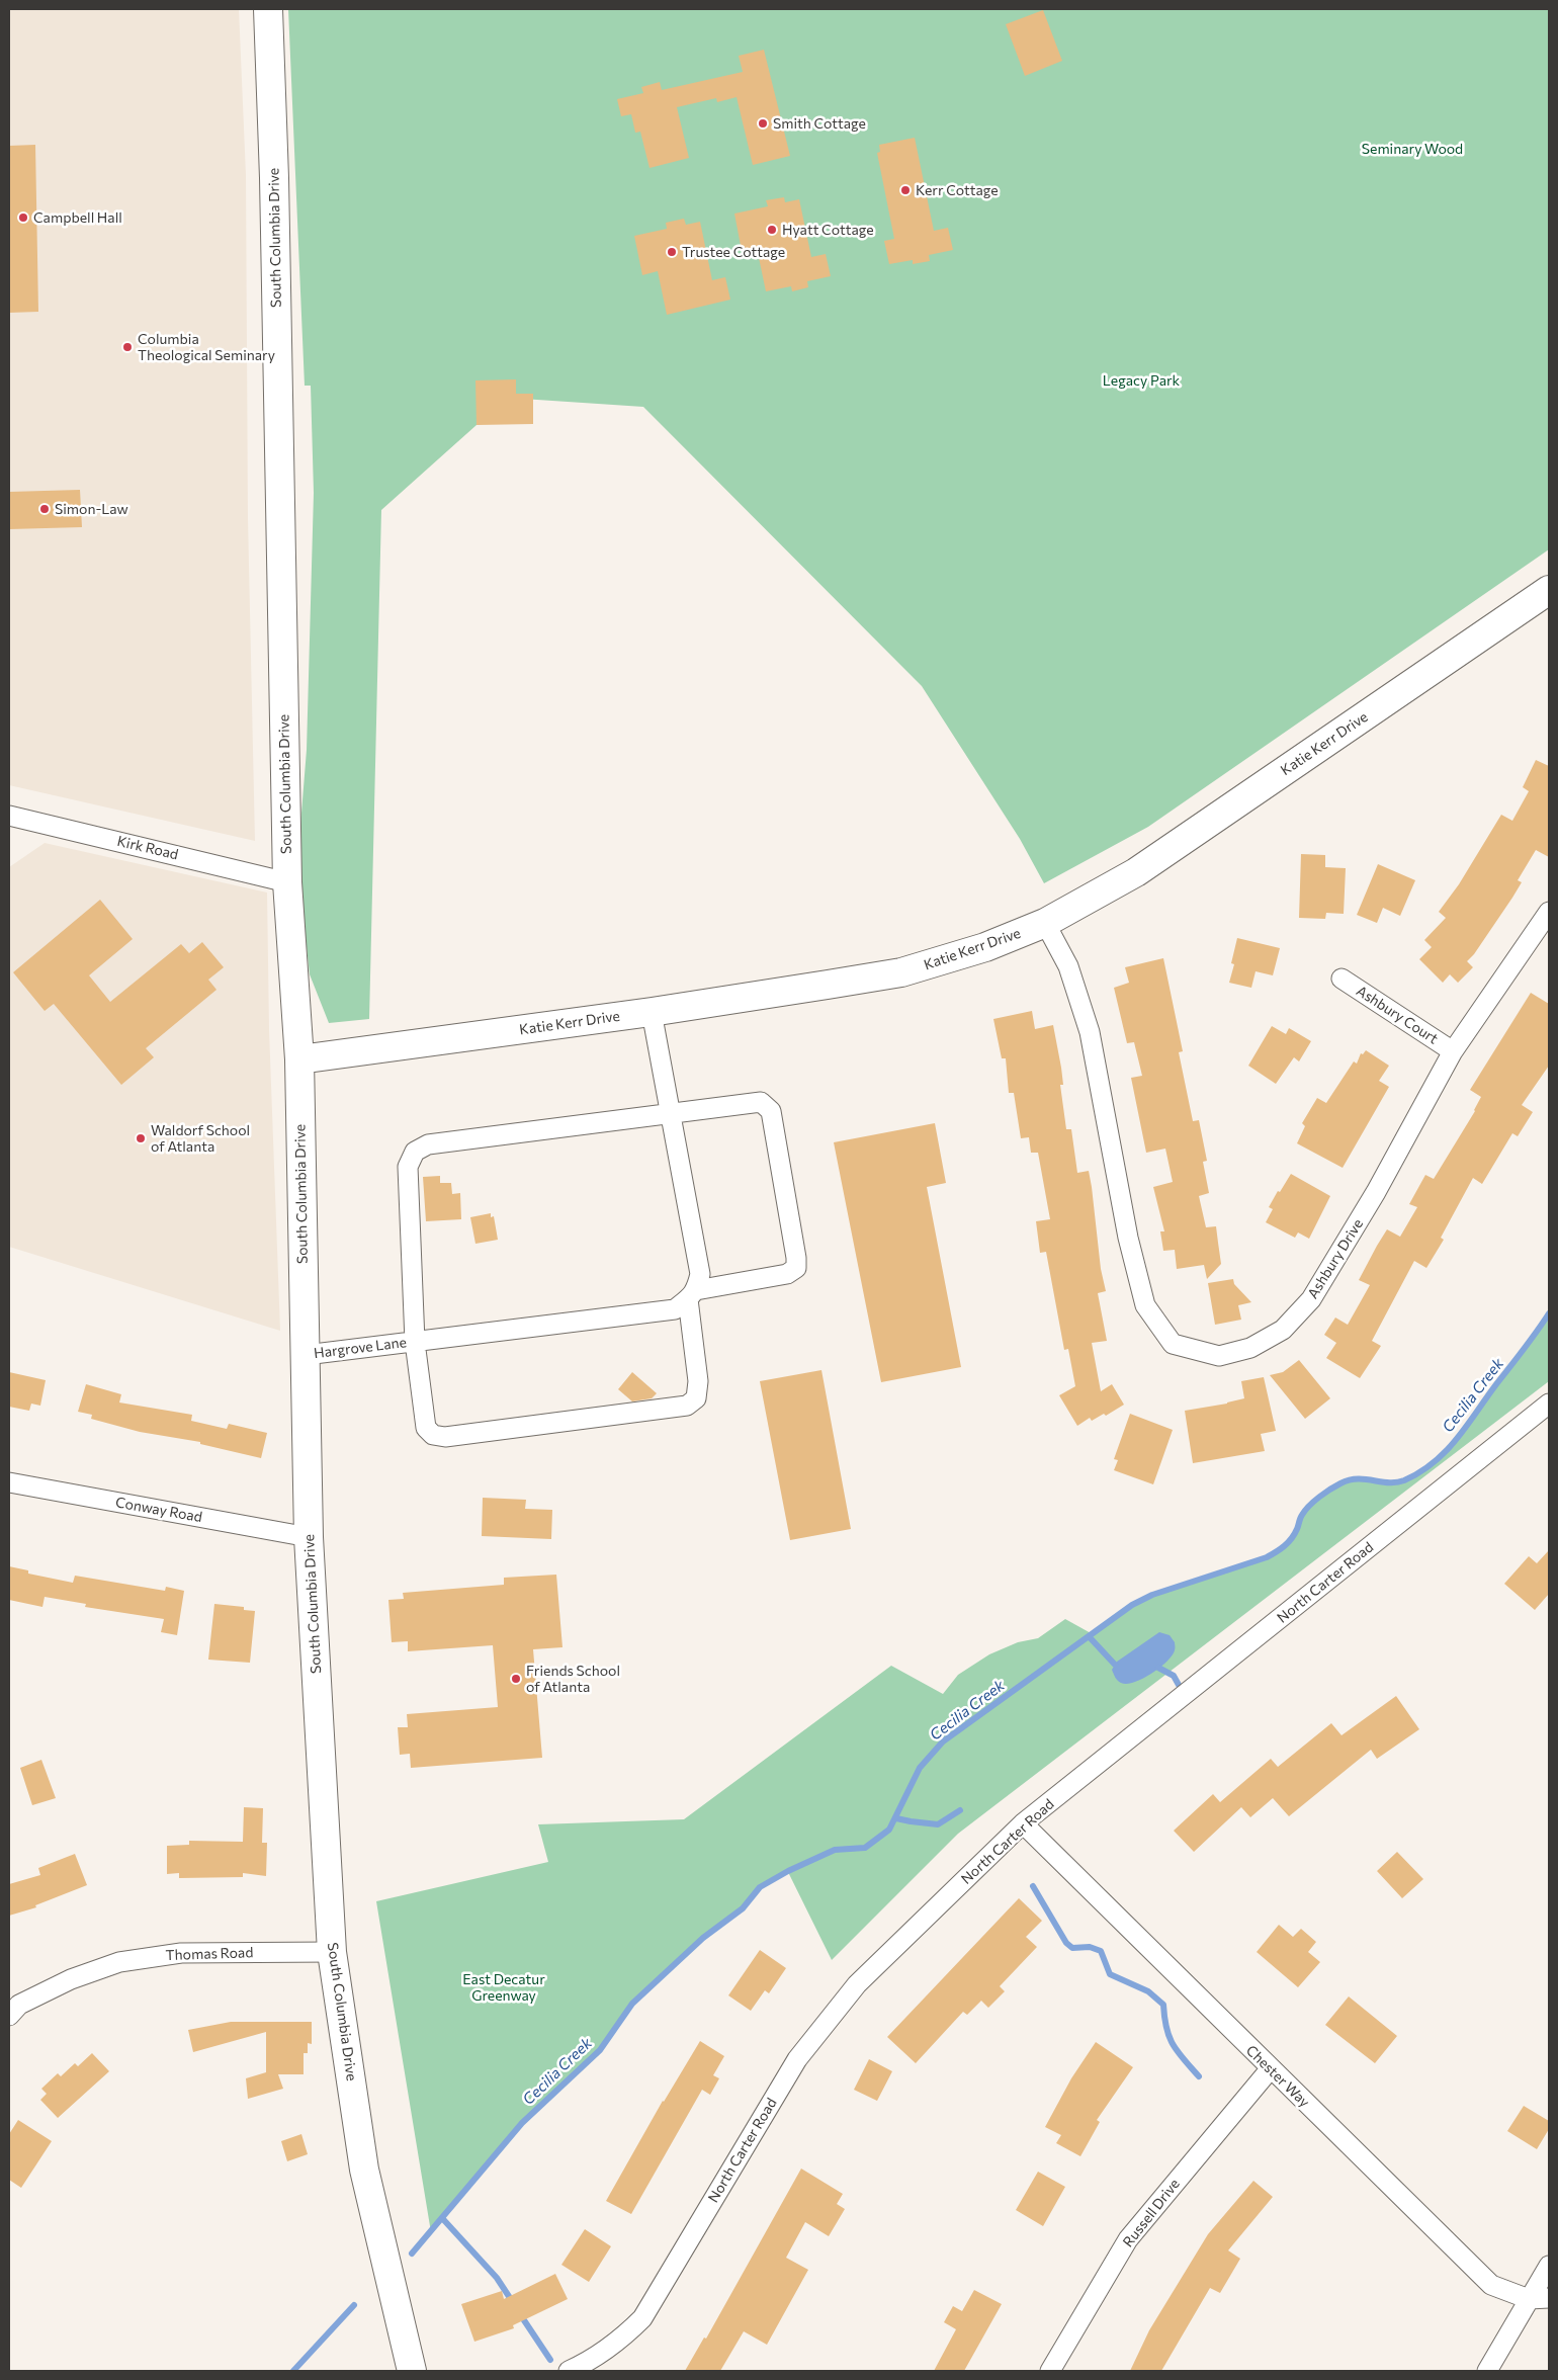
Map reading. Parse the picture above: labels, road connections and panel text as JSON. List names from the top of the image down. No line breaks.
{"streets":{"main road":["South Columbia Drive","Katie Kerr Drive"],"street":["Kirk Road","Ashbury Court","Ashbury Drive","Hargrove Lane","Conway Road","North Carter Road","Thomas Road","Chester Way","Russell Drive"]},"crossings":[["South Columbia Drive","Katie Kerr Drive"],["South Columbia Drive","Kirk Road"],["South Columbia Drive","Hargrove Lane"],["South Columbia Drive","Conway Road"],["South Columbia Drive","Thomas Road"],["Katie Kerr Drive","Ashbury Drive"],["Ashbury Court","Ashbury Drive"],["North Carter Road","Chester Way"],["Chester Way","Russell Drive"]],"water":["Cecilia Creek"],"parks":["Seminary Wood","Legacy Park","East Decatur Greenway"],"places":["Smith Cottage","Kerr Cottage","Campbell Hall","Hyatt Cottage","Trustee Cottage","Columbia Theological Seminary","Simon-Law","Waldorf School of Atlanta","Friends School of Atlanta"]}
